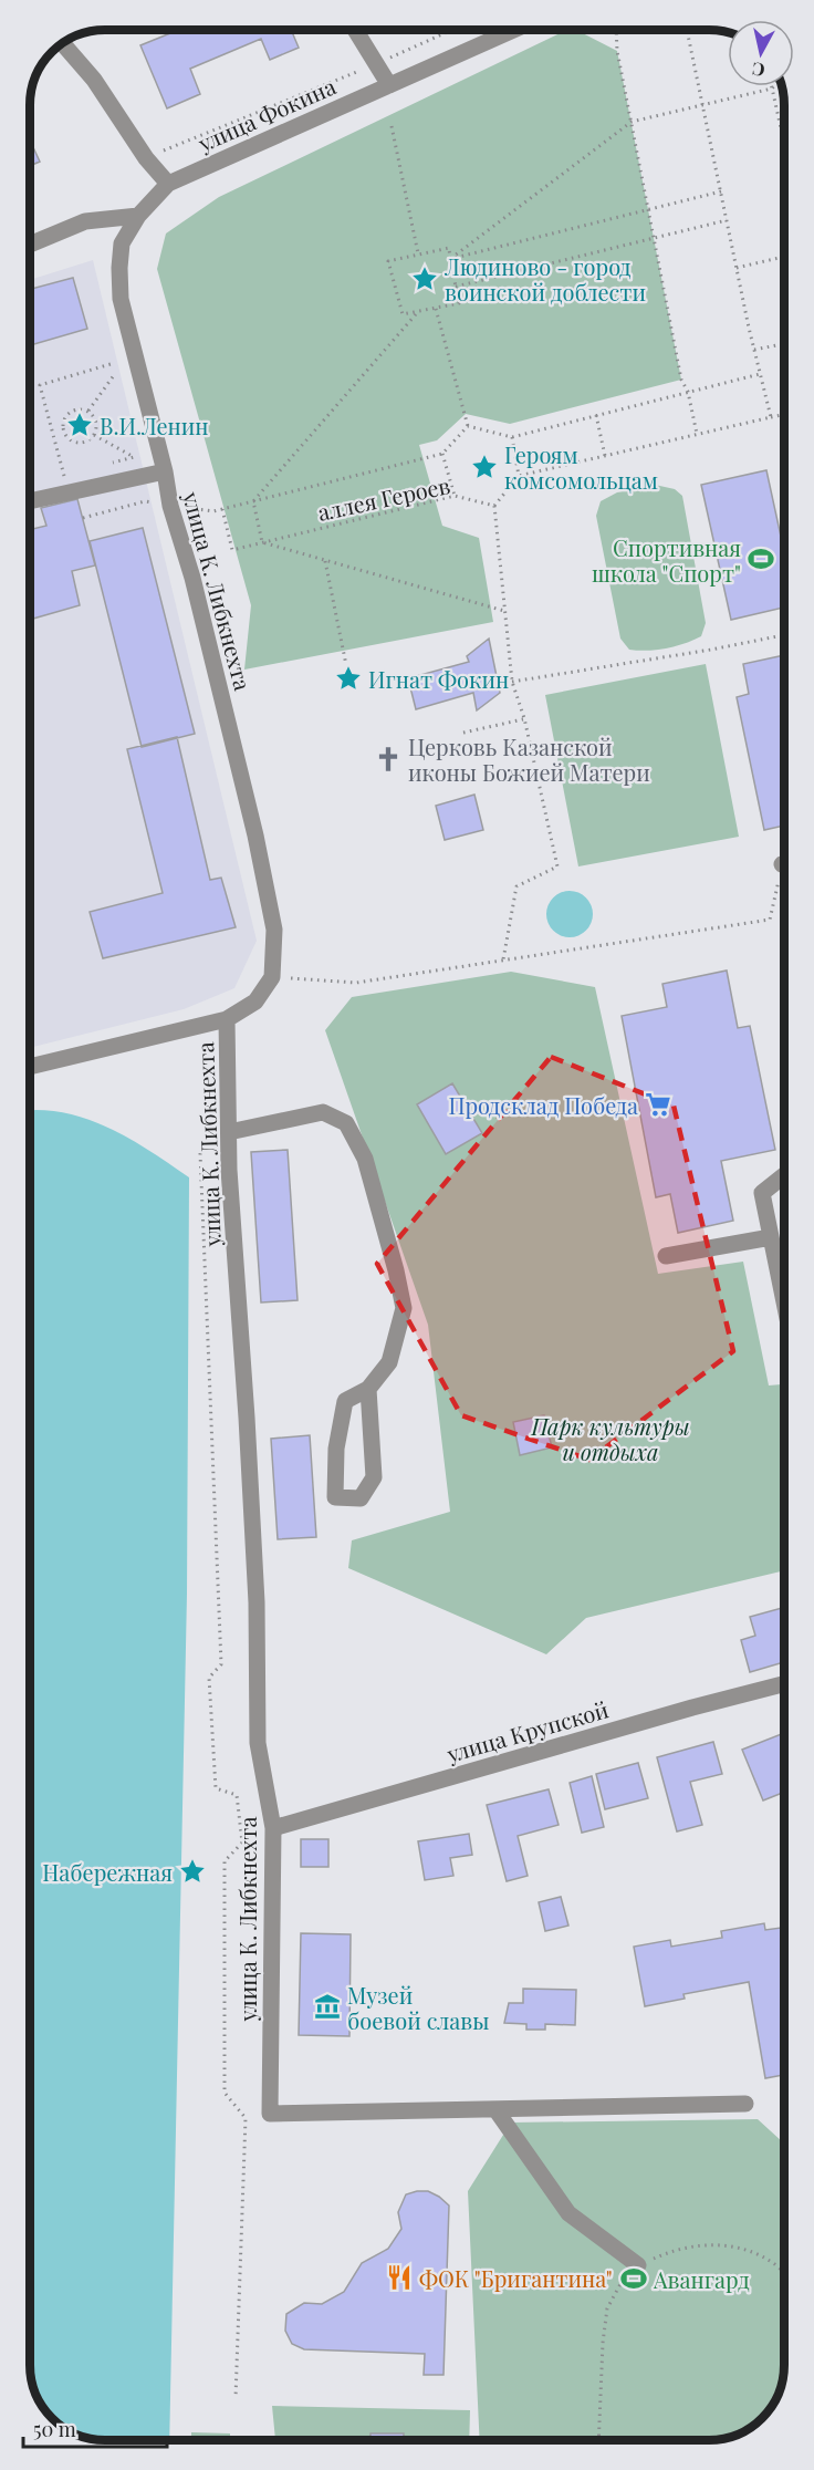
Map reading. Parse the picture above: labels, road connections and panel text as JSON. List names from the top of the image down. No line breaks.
{"streets":{"street":["улица Фокина","улица К. Либкнехта","улица Крупской"],"path":["аллея Героев"]},"crossings":[["улица Фокина","улица К. Либкнехта"],["улица К. Либкнехта","улица Крупской"]],"parks":["Парк культуры и отдыха"],"places":{"place":["Людиново - город воинской доблести","В.И.Ленин","Героям комсомольцам","Игнат Фокин","Набережная"],"sports":["Спортивная школа \"Спорт\"","Авангард"],"church":["Церковь Казанской иконы Божией Матери"],"supermarket":["Продсклад Победа"],"museum":["Музей боевой славы"],"restaurant":["ФОК \"Бригантина\""]},"scale_bar":"50 m","north":"bottom"}
